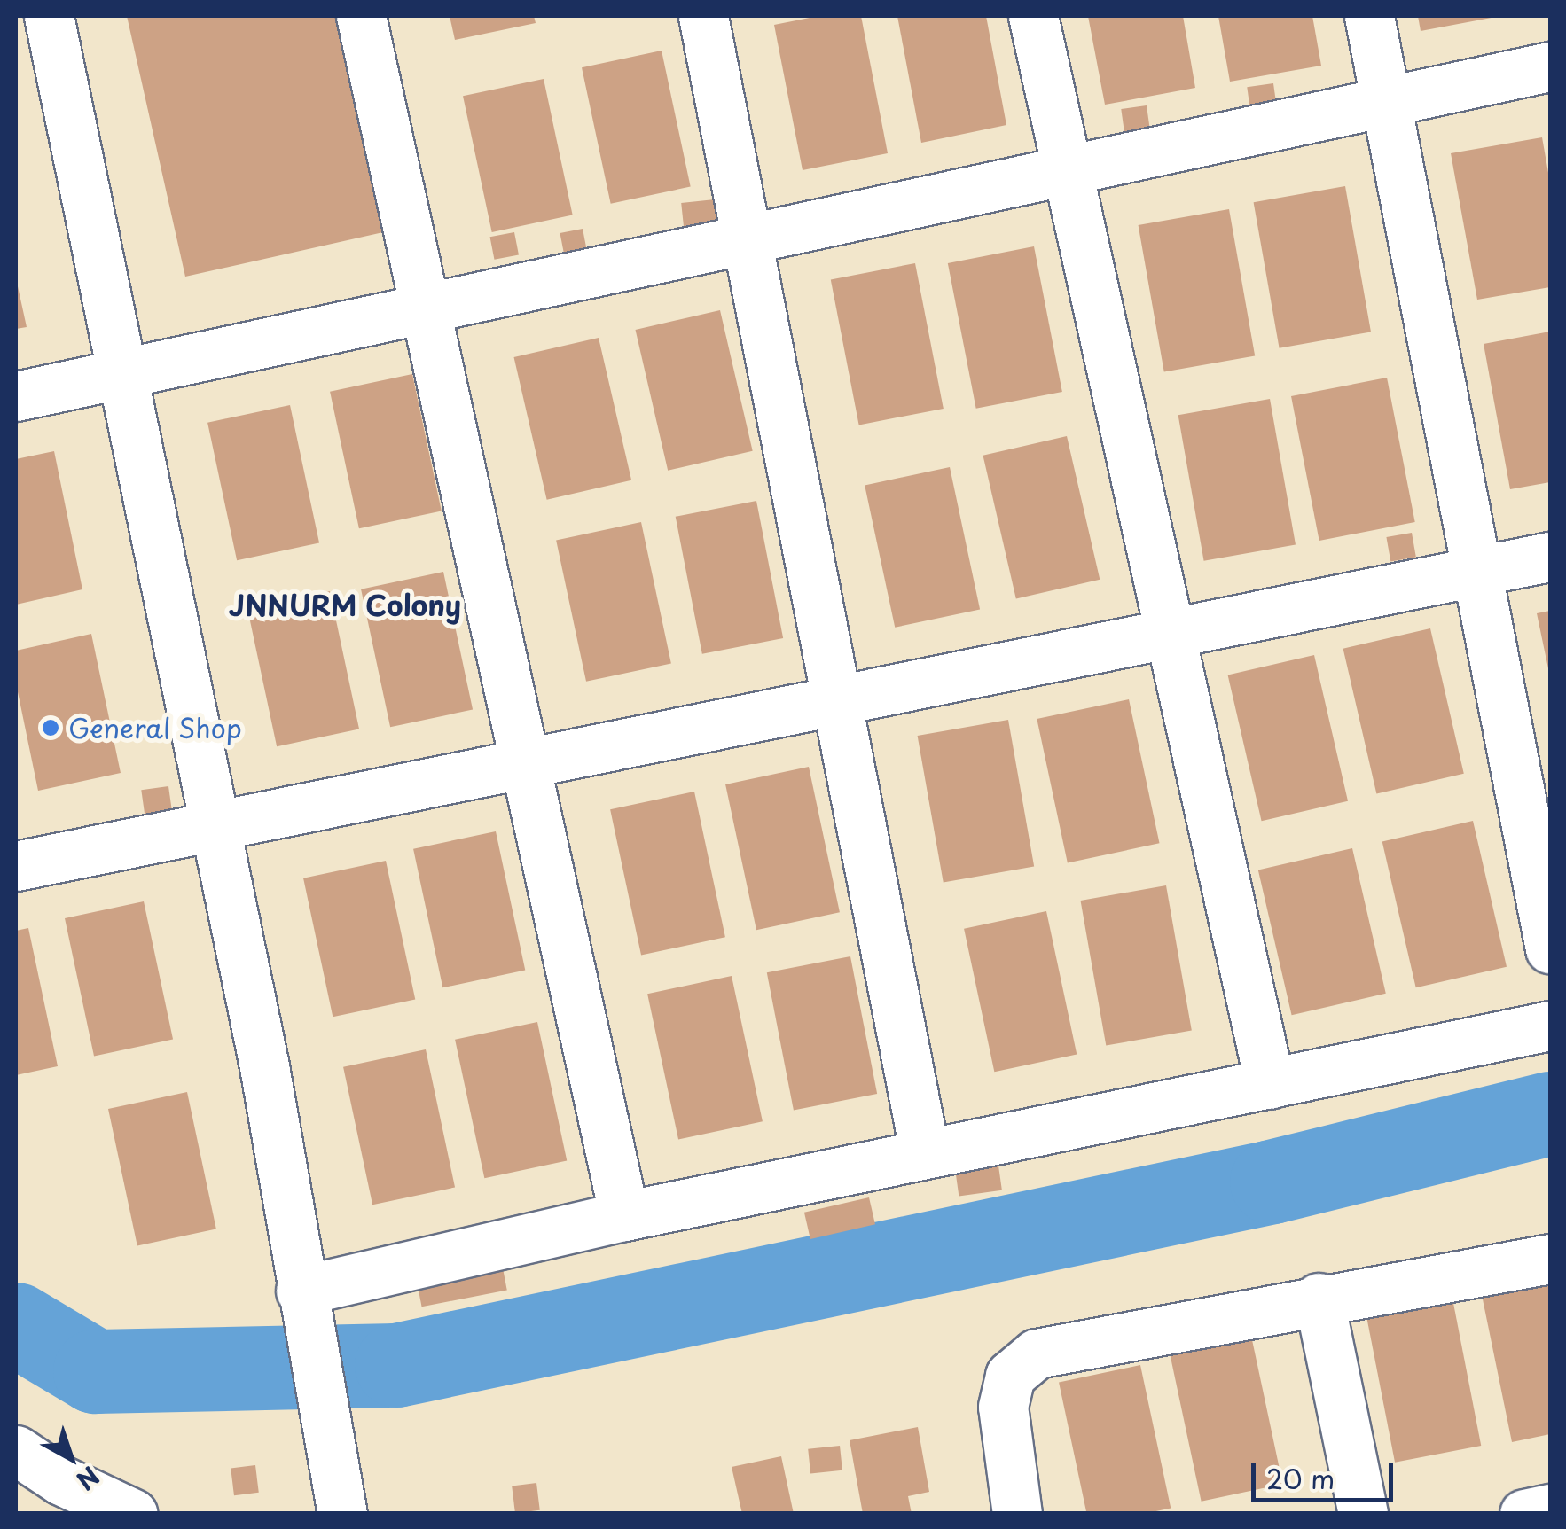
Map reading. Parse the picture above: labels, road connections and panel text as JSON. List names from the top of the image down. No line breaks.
{"districts":["JNNURM Colony"],"places":["General Shop"],"scale_bar":"20 m","north":"bottom right"}
